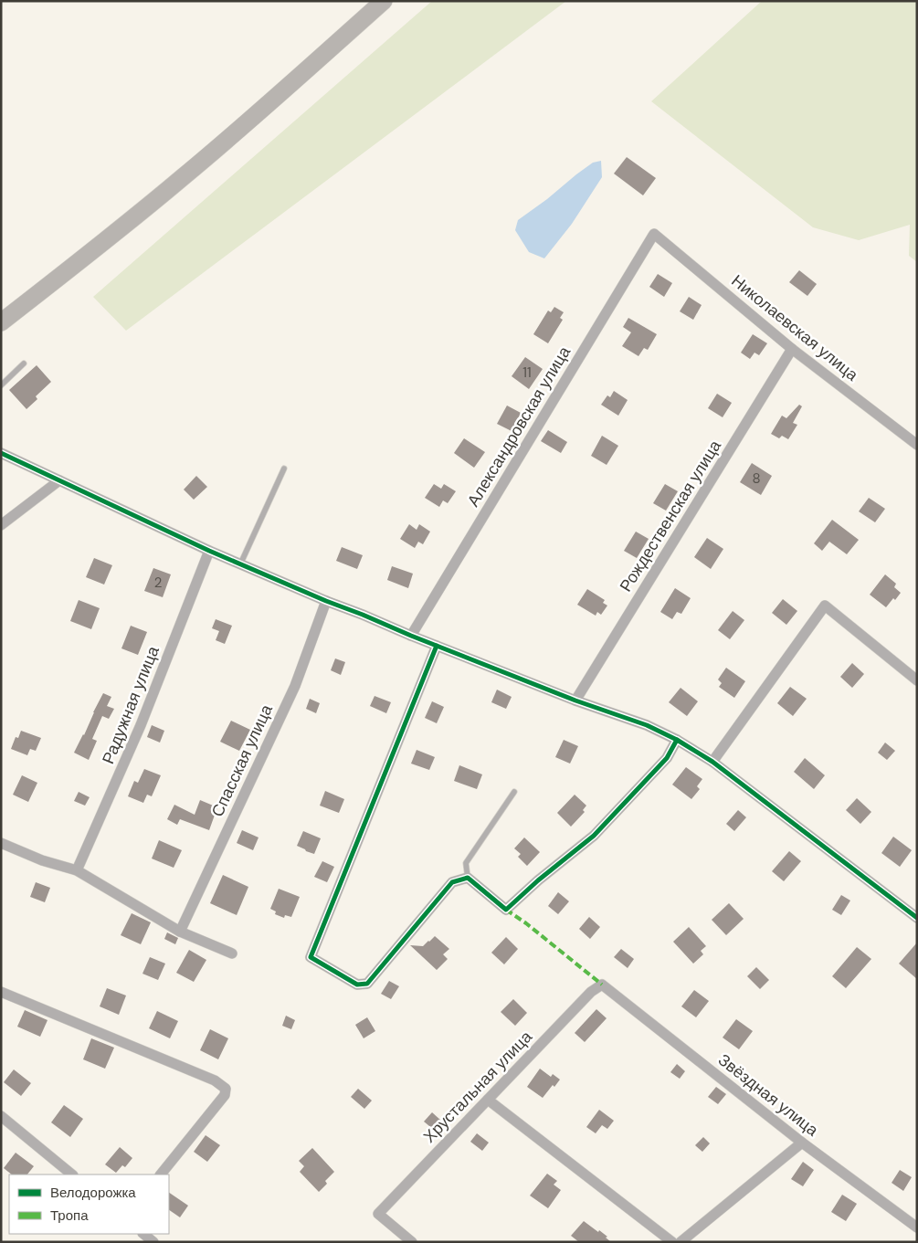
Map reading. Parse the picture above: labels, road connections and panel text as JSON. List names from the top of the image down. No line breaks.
{"streets":{"street":["Николаевская улица","Александровская улица","Рождественская улица","Радужная улица","Спасская улица","Хрустальная улица","Звёздная улица"]},"crossings":[["Николаевская улица","Александровская улица"],["Николаевская улица","Рождественская улица"],["Хрустальная улица","Звёздная улица"]],"house_numbers":["11","8","2"],"legend":["Велодорожка","Тропа"]}
